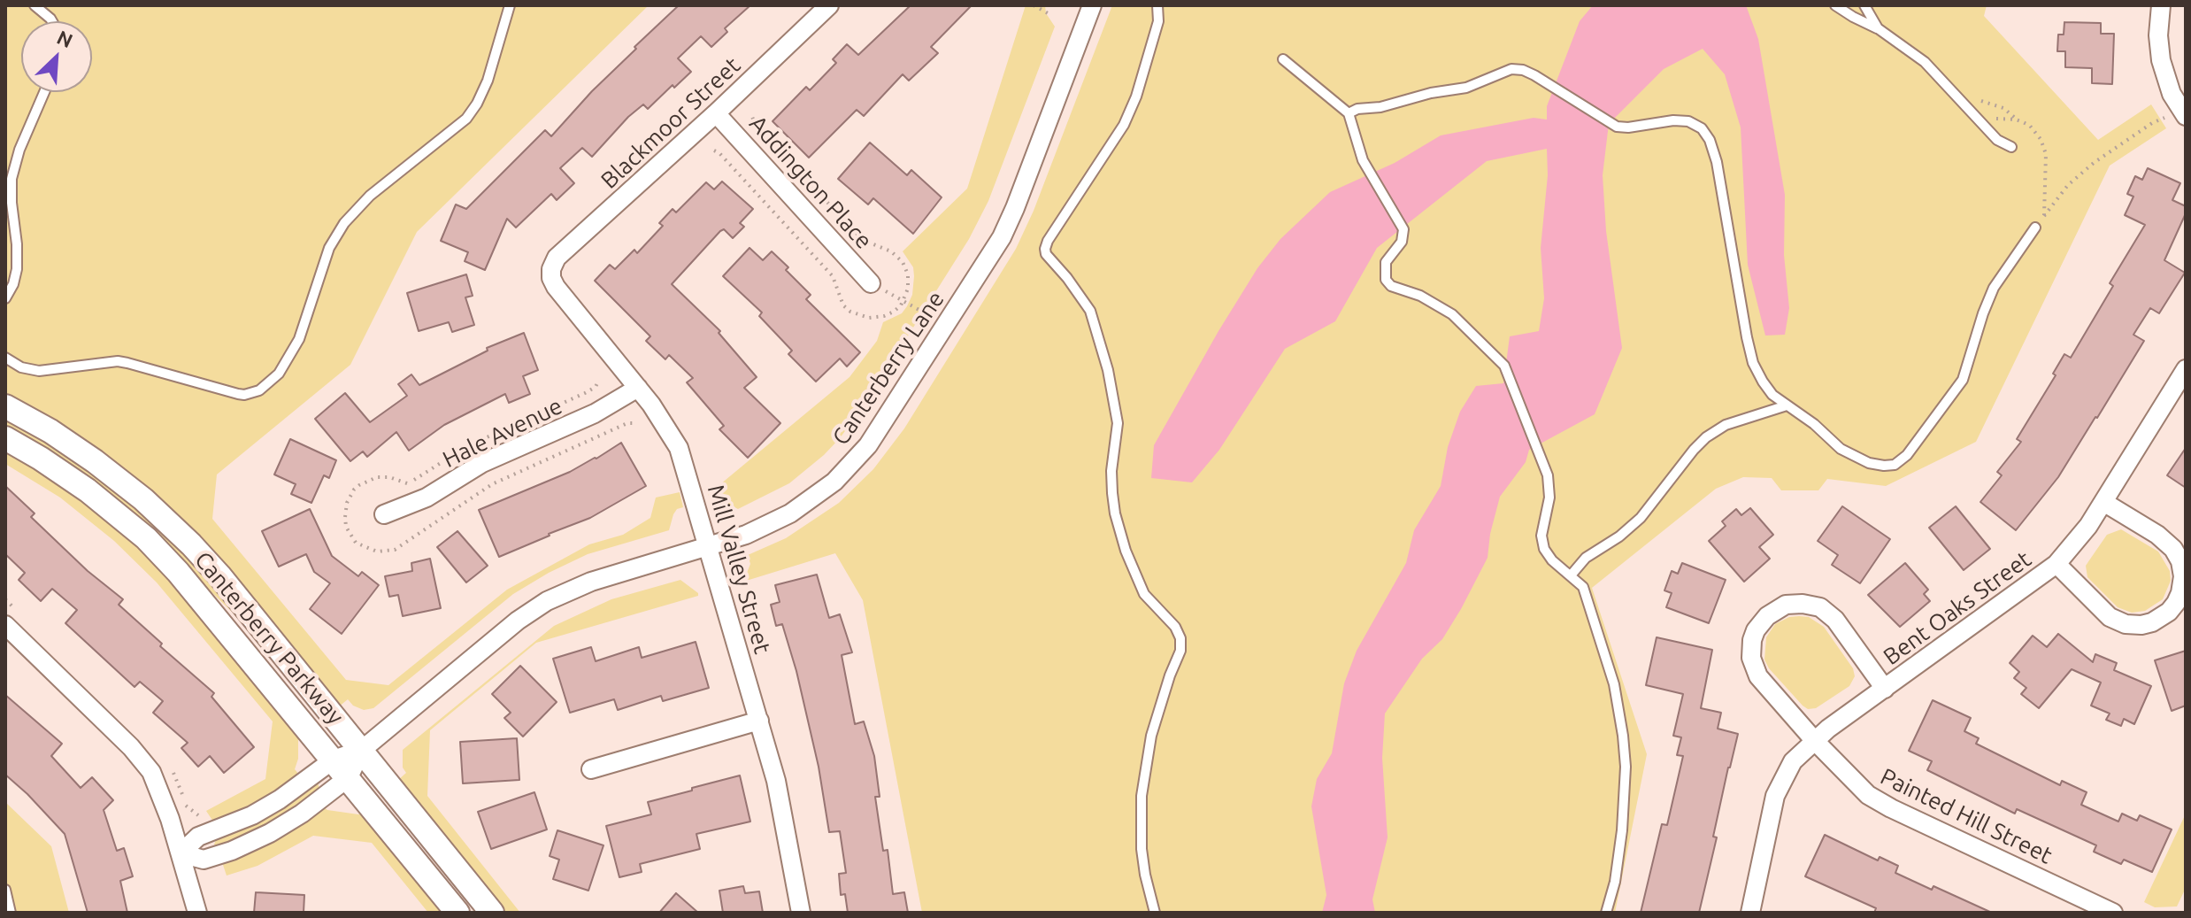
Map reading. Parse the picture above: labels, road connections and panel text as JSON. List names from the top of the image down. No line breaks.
{"streets":{"street":["Blackmoor Street","Addington Place","Canterberry Lane","Hale Avenue","Mill Valley Street","Bent Oaks Street","Canterberry Parkway","Painted Hill Street"]},"crossings":[["Blackmoor Street","Addington Place"],["Blackmoor Street","Mill Valley Street"],["Canterberry Lane","Mill Valley Street"],["Canterberry Lane","Canterberry Parkway"],["Hale Avenue","Mill Valley Street"],["Bent Oaks Street","Painted Hill Street"]],"north":"top right"}
